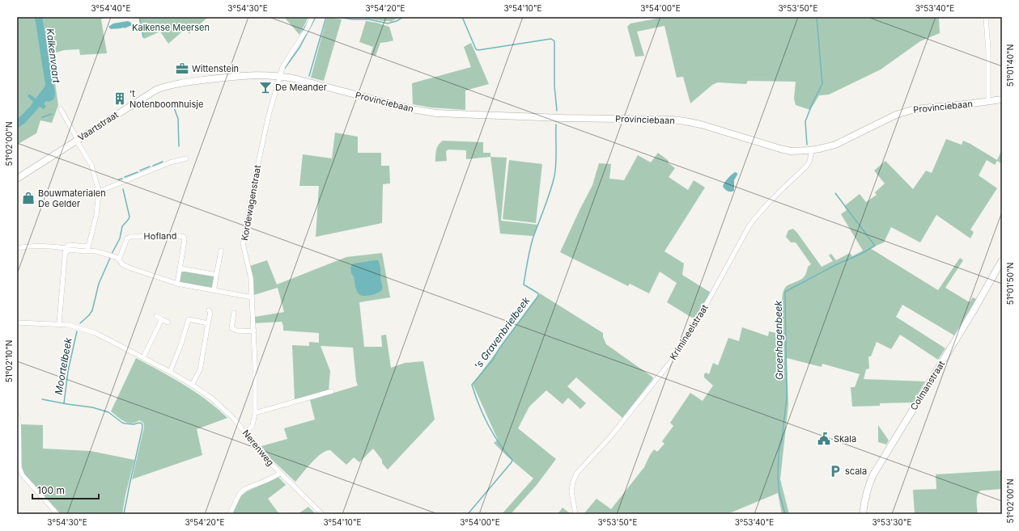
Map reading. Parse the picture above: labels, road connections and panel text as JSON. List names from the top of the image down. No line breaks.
{"streets":{"main road":["Provinciebaan","Vaartstraat","Colmanstraat"],"street":["Kordewagenstraat","Hofland","Krimineelstraat","Nerenweg"]},"crossings":[["Provinciebaan","Vaartstraat"],["Provinciebaan","Kordewagenstraat"],["Provinciebaan","Krimineelstraat"],["Vaartstraat","Kordewagenstraat"],["Kordewagenstraat","Nerenweg"]],"water":["Kalkenvaart","'s Gravenbrielbeek","Groenhagenbeek","Moortelbeek"],"parks":["Kalkense Meersen"],"places":{"office":["Wittenstein"],"bar":["De Meander"],"building":["'t Notenboomhuisje"],"shop":["Bouwmaterialen De Gelder"],"public building":["Skala"],"parking":["scala"]},"scale_bar":"100 m","coordinates":["3°54'40\"E","3°54'30\"E","3°54'20\"E","3°54'10\"E","3°54'00\"E","3°53'50\"E","3°53'40\"E","51°01'40\"N","51°02'00\"N","51°01'50\"N","51°02'10\"N","3°53'30\"E"]}
